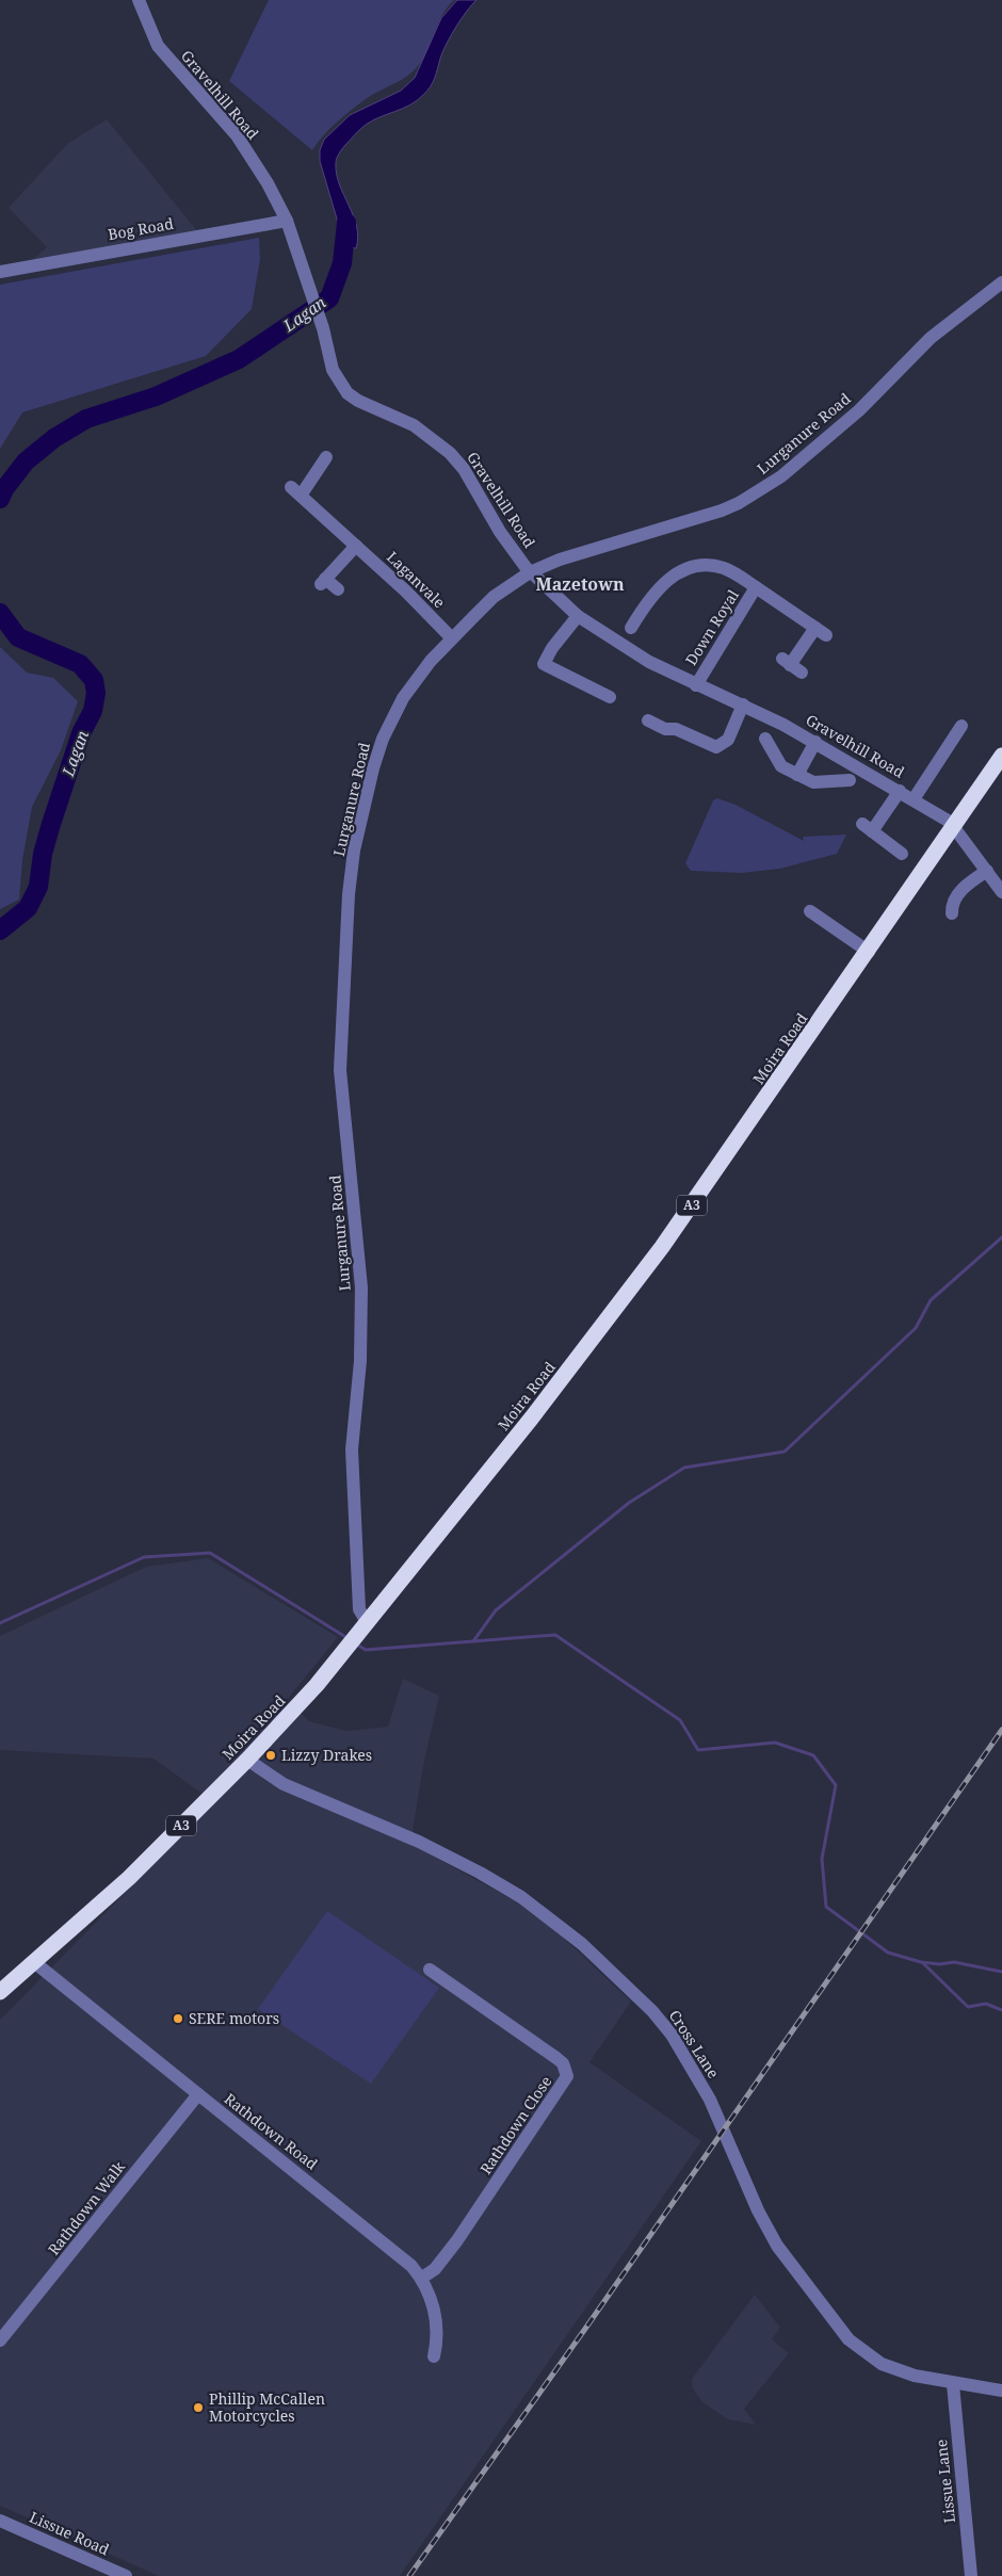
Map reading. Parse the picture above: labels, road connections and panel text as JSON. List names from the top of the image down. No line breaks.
{"streets":{"highway":["Moira Road","A3"],"street":["Gravelhill Road","Bog Road","Lurganure Road","Laganvale","Down Royal","Cross Lane","Rathdown Close","Rathdown Road","Rathdown Walk","Lissue Lane","Lissue Road"]},"crossings":[["Gravelhill Road","Bog Road"],["Gravelhill Road","Lurganure Road"],["Gravelhill Road","Down Royal"],["Gravelhill Road","Moira Road"],["Lurganure Road","Laganvale"],["Lurganure Road","Moira Road"],["Moira Road","Cross Lane"],["Moira Road","Rathdown Road"],["Cross Lane","Lissue Lane"],["Rathdown Close","Rathdown Road"],["Rathdown Road","Rathdown Walk"]],"districts":["Mazetown"],"water":["Lagan"],"places":["Lizzy Drakes","SERE motors","Phillip McCallen Motorcycles"]}
